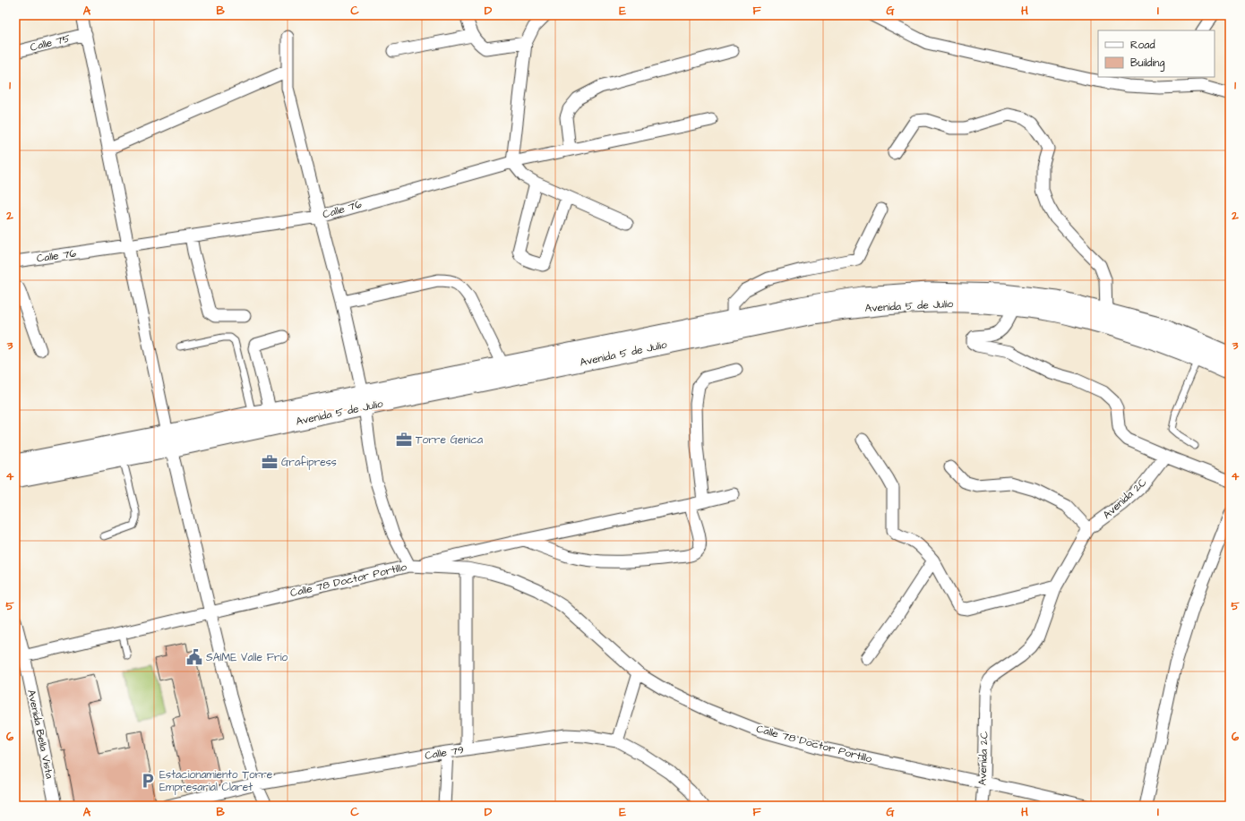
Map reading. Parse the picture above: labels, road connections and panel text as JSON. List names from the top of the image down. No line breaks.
{"streets":{"main road":["Avenida 5 de Julio"],"street":["Calle 75","Calle 76","Avenida 2C","Calle 78 Doctor Portillo","Avenida Bella Vista","Calle 79"]},"crossings":[["Avenida 2C","Calle 78 Doctor Portillo"],["Calle 78 Doctor Portillo","Avenida Bella Vista"]],"places":{"office":["Torre Genica","Grafipress"],"public building":["SAIME Valle Frío"],"parking":["Estacionamiento Torre Empresarial Claret"]},"legend":["Road","Building"],"grid":{"columns":["A","B","C","D","E","F","G","H","I"],"rows":["1","2","3","4","5","6"]}}
